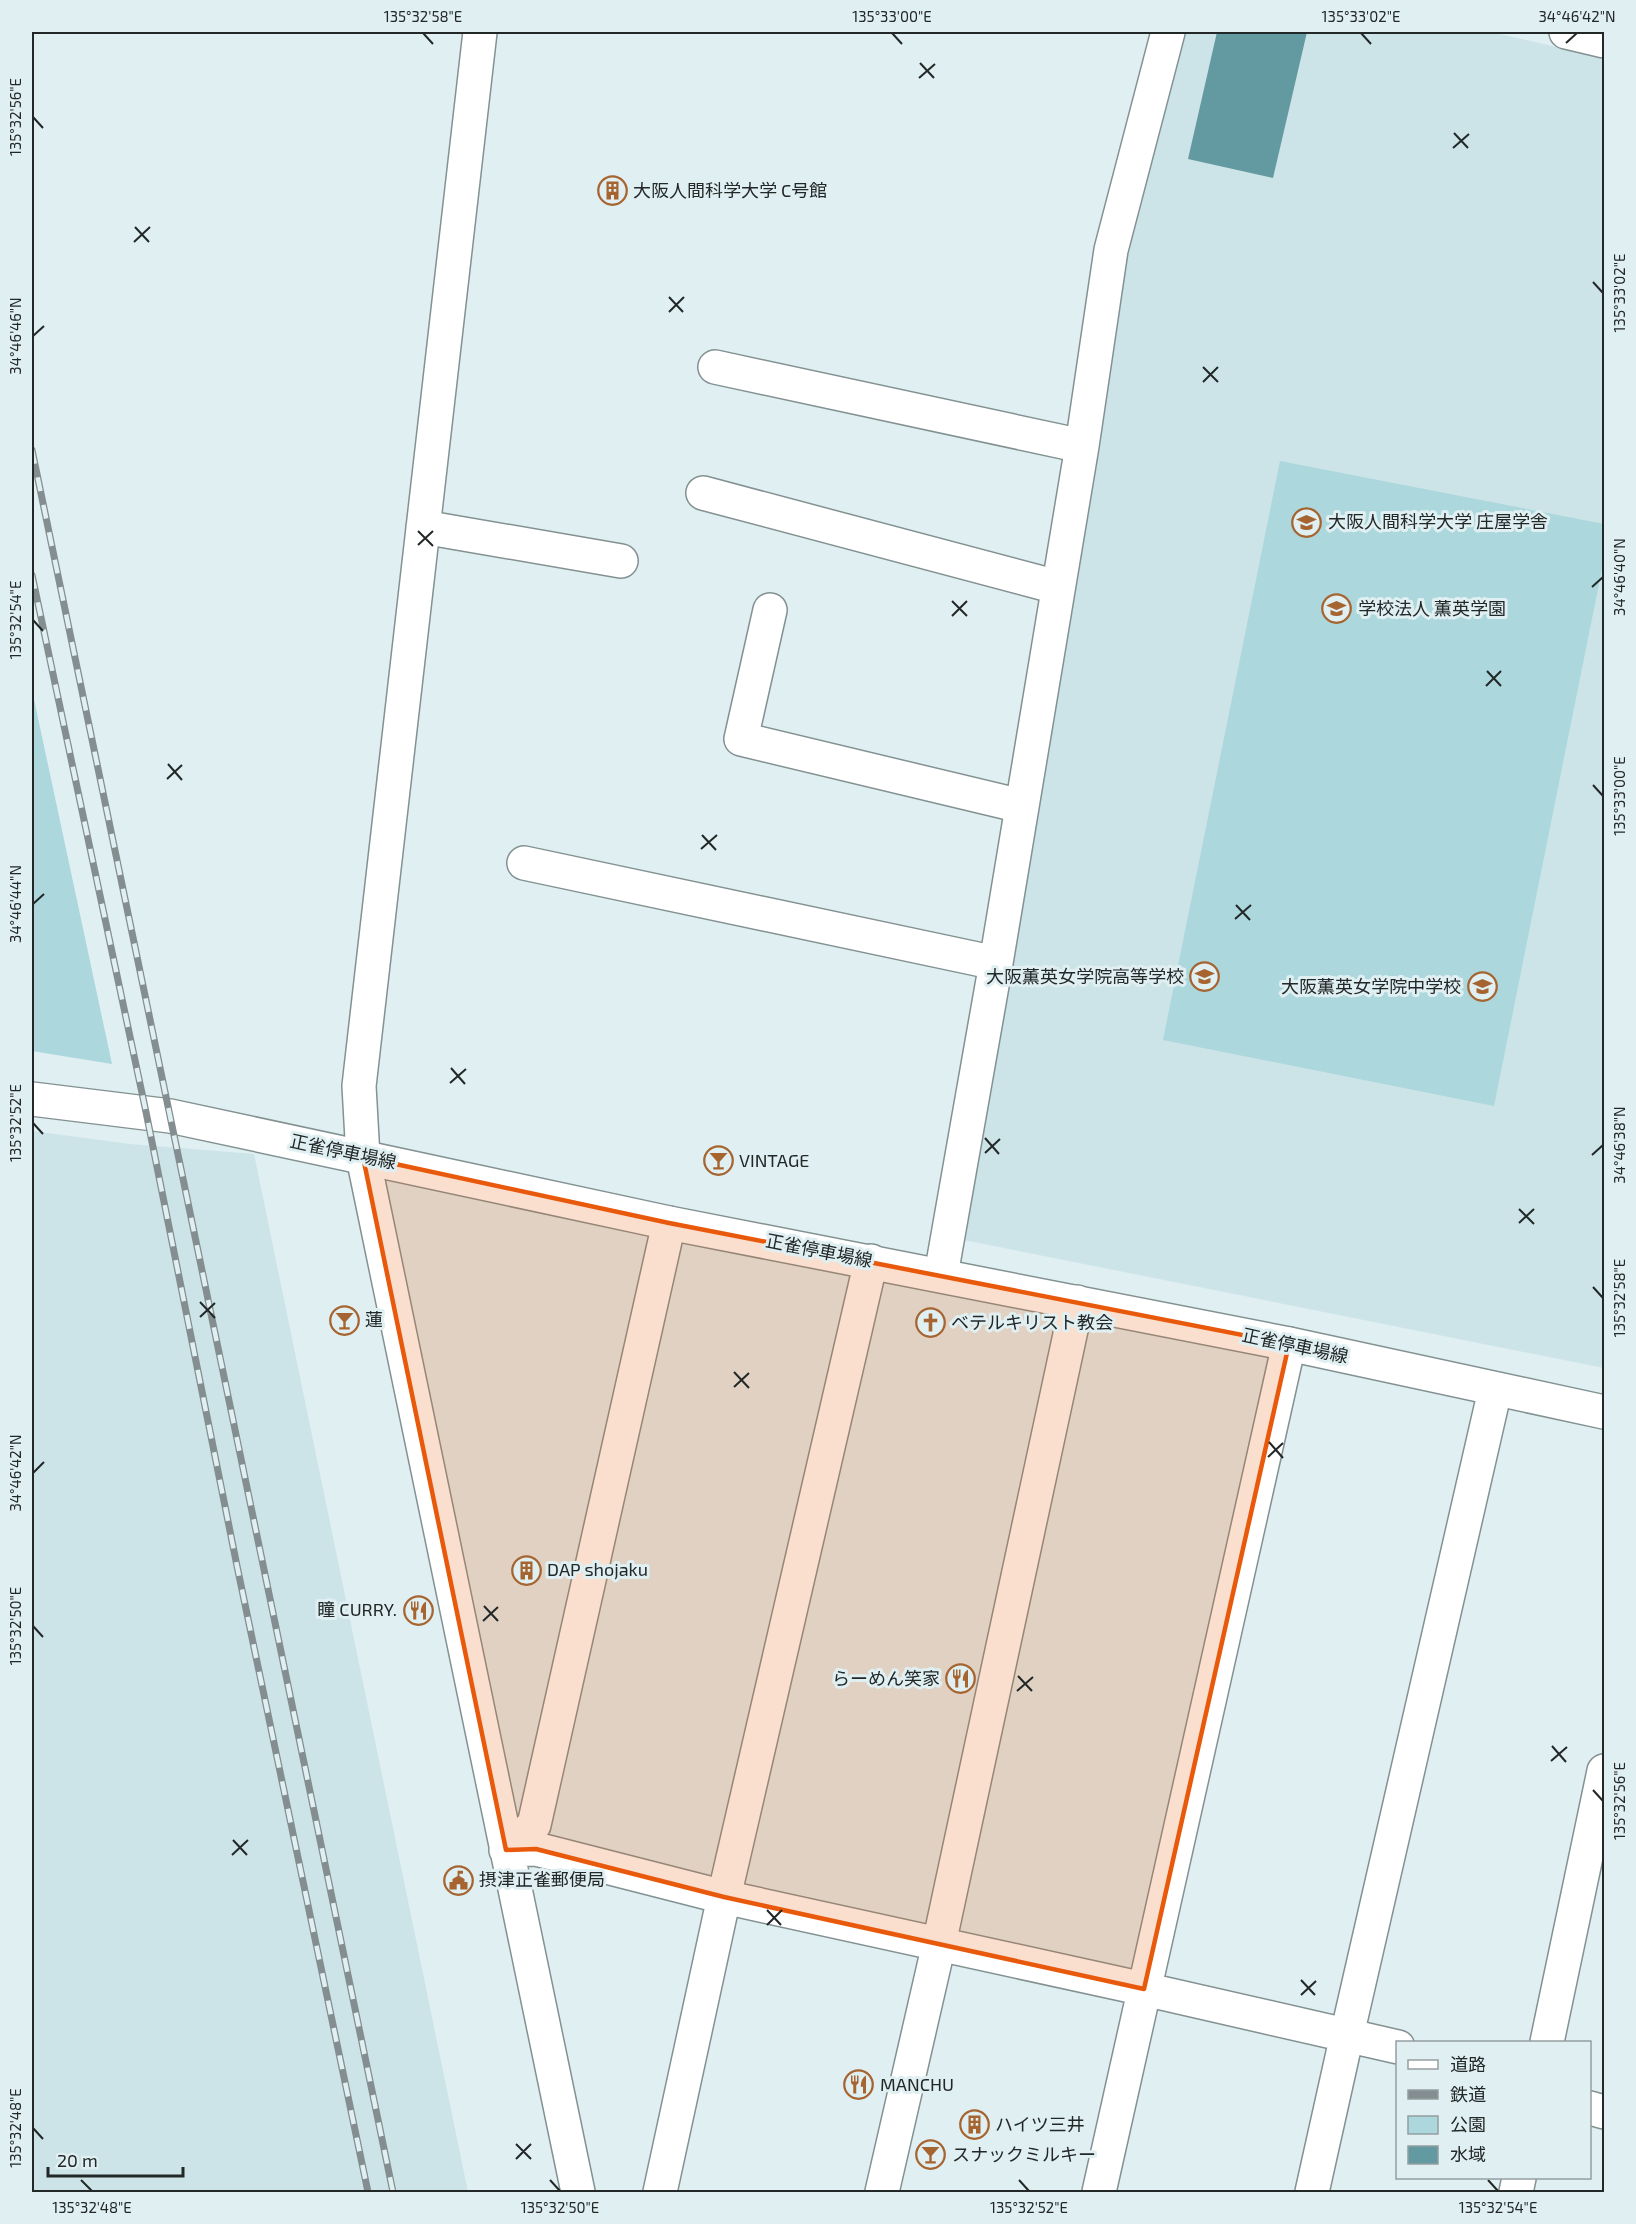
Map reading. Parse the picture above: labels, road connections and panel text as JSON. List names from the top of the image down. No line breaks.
{"streets":{"street":["正雀停車場線"]},"places":{"building":["大阪人間科学大学 C号館","DAP shojaku","ハイツ三井"],"school or university":["大阪人間科学大学 庄屋学舎","学校法人 薫英学園","大阪薫英女学院高等学校","大阪薫英女学院中学校"],"bar":["VINTAGE","蓮","スナックミルキー"],"church":["ベテルキリスト教会"],"restaurant":["瞳 CURRY.","らーめん笑家","MANCHU"],"public building":["摂津正雀郵便局"]},"legend":["道路","鉄道","公園","水域"],"scale_bar":"20 m","coordinates":["135°32'58\"E","135°33'00\"E","135°33'02\"E","34°46'42\"N","135°32'56\"E","34°46'46\"N","34°46'40\"N","135°32'54\"E","34°46'44\"N","135°32'52\"E","34°46'38\"N","135°32'50\"E","135°32'48\"E"]}
